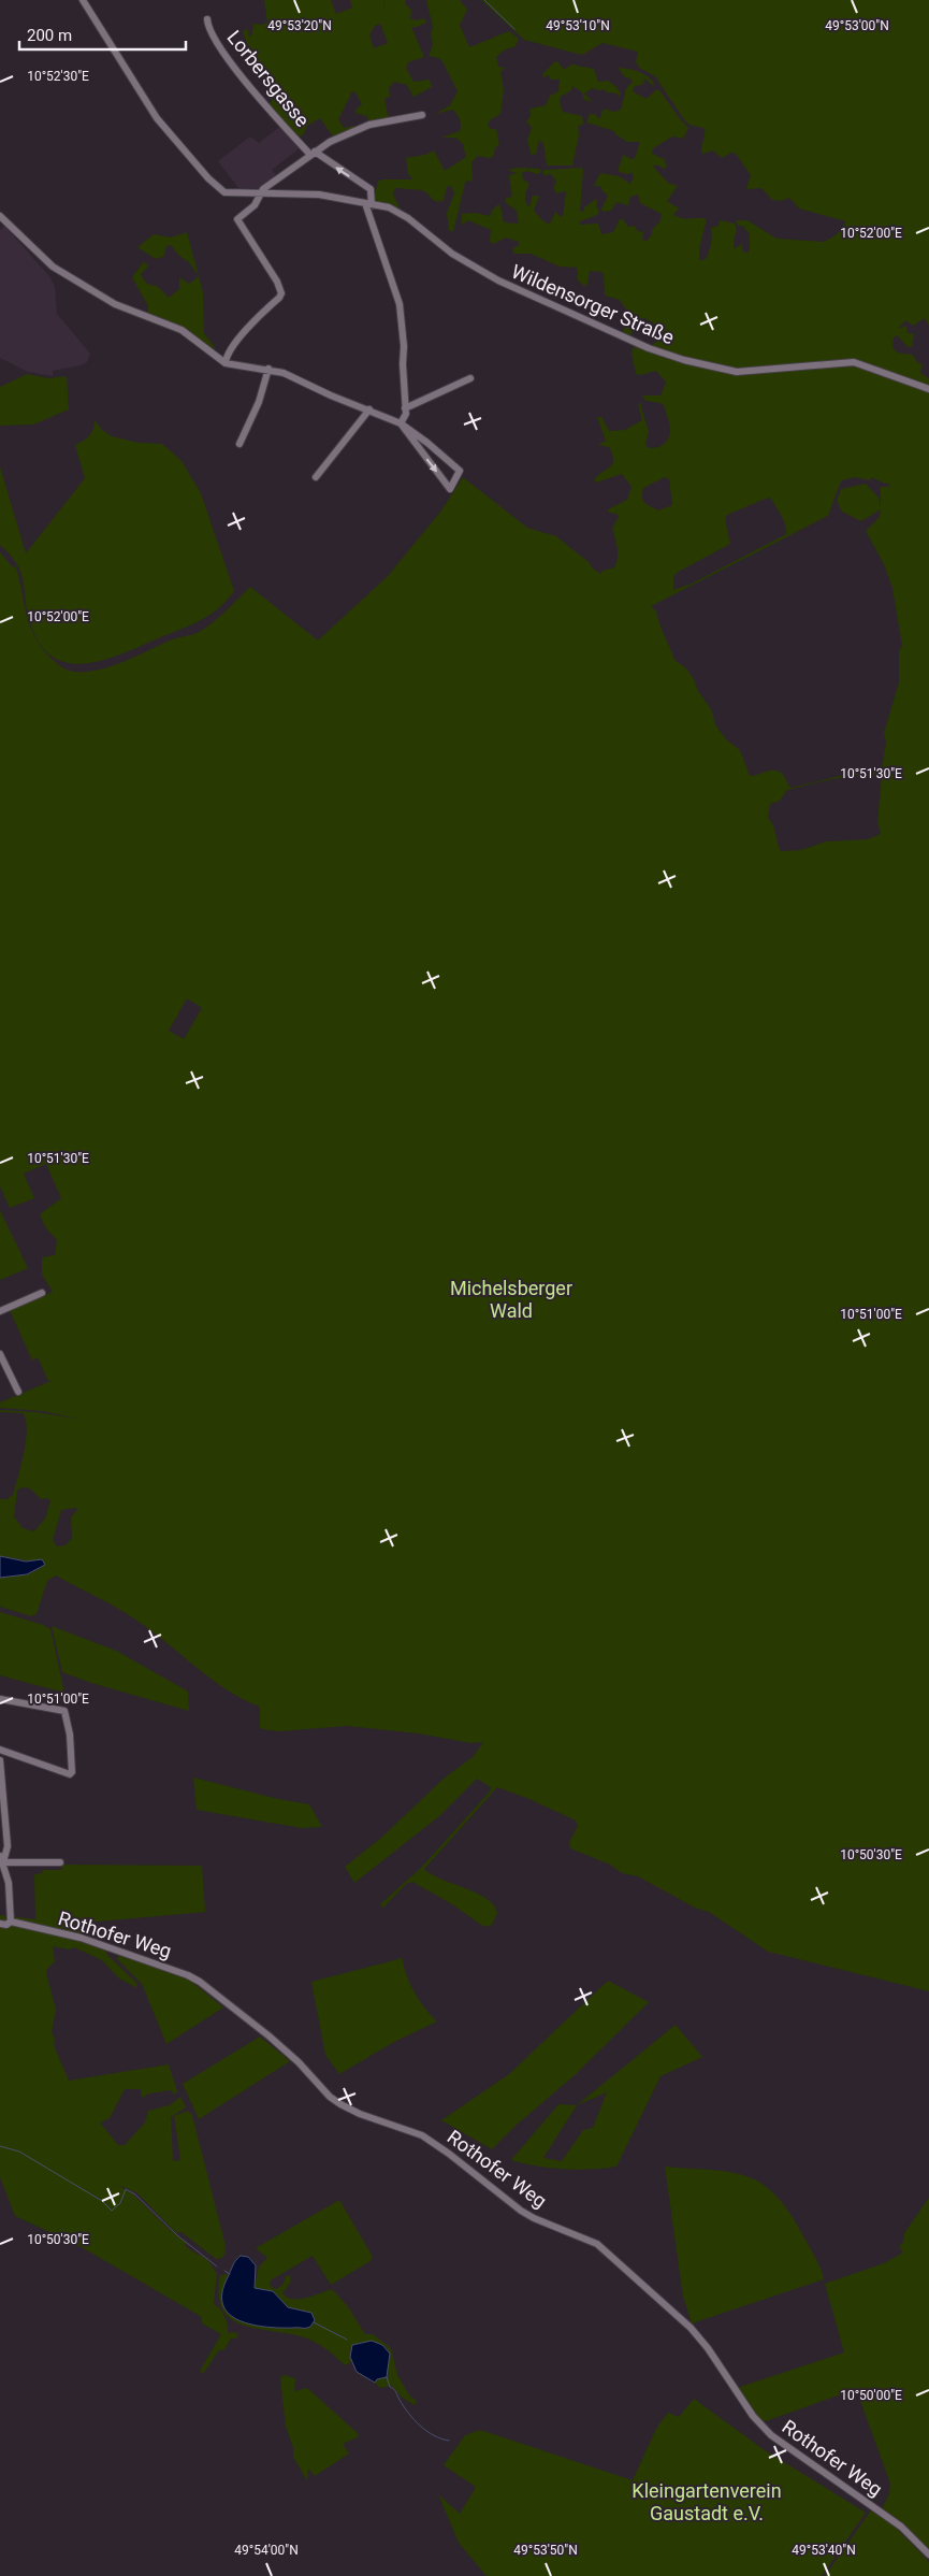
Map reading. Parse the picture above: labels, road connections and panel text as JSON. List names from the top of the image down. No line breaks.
{"streets":{"street":["Lorbersgasse","Wildensorger Straße","Rothofer Weg"]},"crossings":[["Lorbersgasse","Wildensorger Straße"]],"parks":["Michelsberger Wald","Kleingartenverein Gaustadt e.V."],"scale_bar":"200 m","coordinates":["49°53'20\"N","49°53'10\"N","49°53'00\"N","10°52'30\"E","10°52'00\"E","10°51'30\"E","10°51'00\"E","10°50'30\"E","10°50'00\"E","49°54'00\"N","49°53'50\"N","49°53'40\"N"]}
